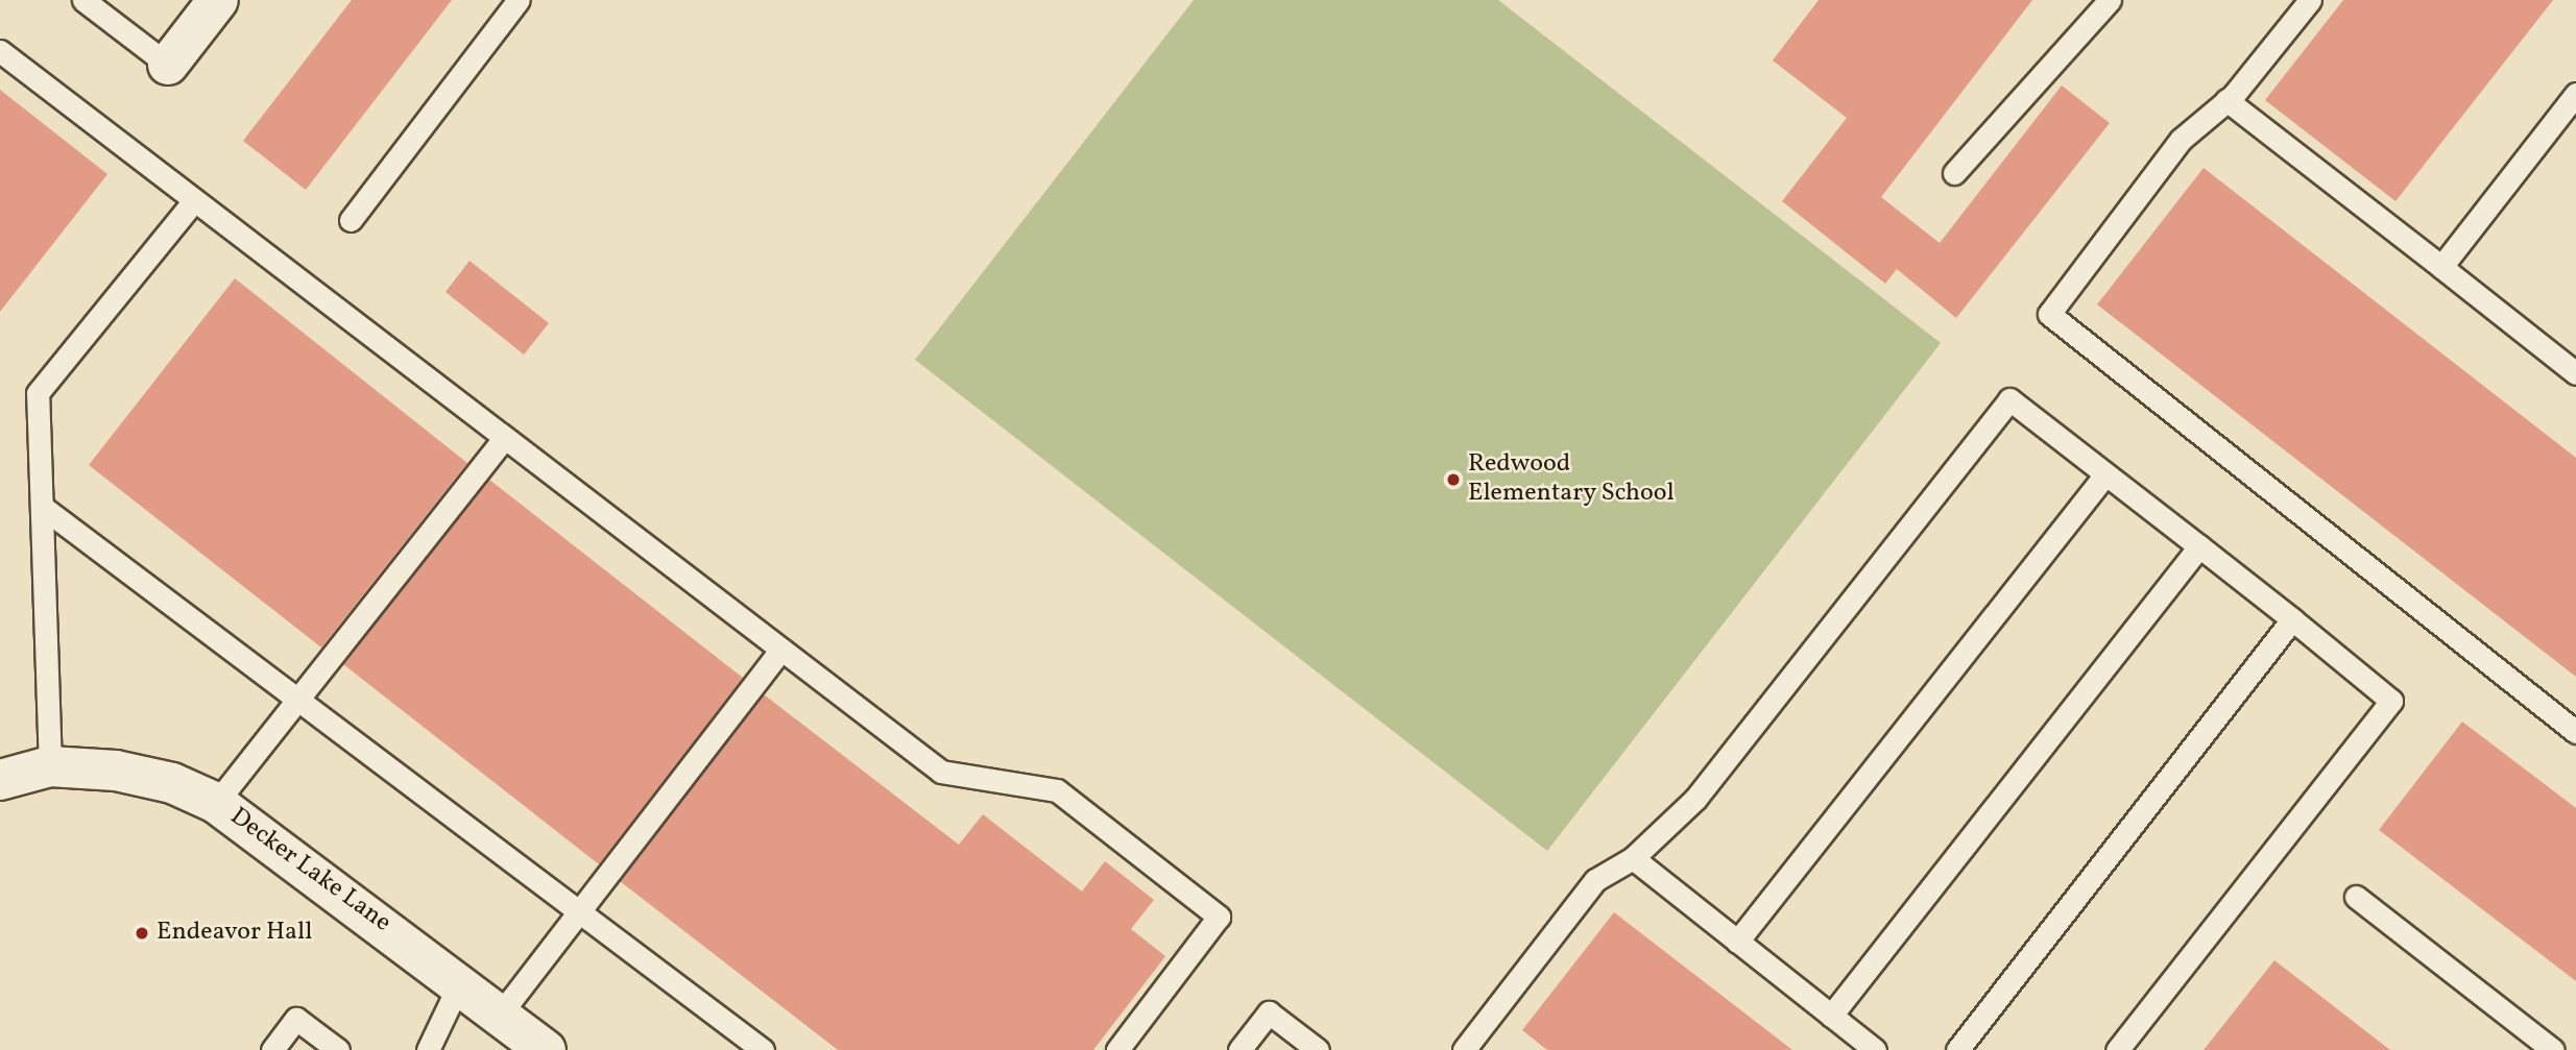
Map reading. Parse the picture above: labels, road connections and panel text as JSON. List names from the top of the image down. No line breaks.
{"streets":{"street":["Decker Lake Lane"]},"places":["Redwood Elementary School","Endeavor Hall"]}
